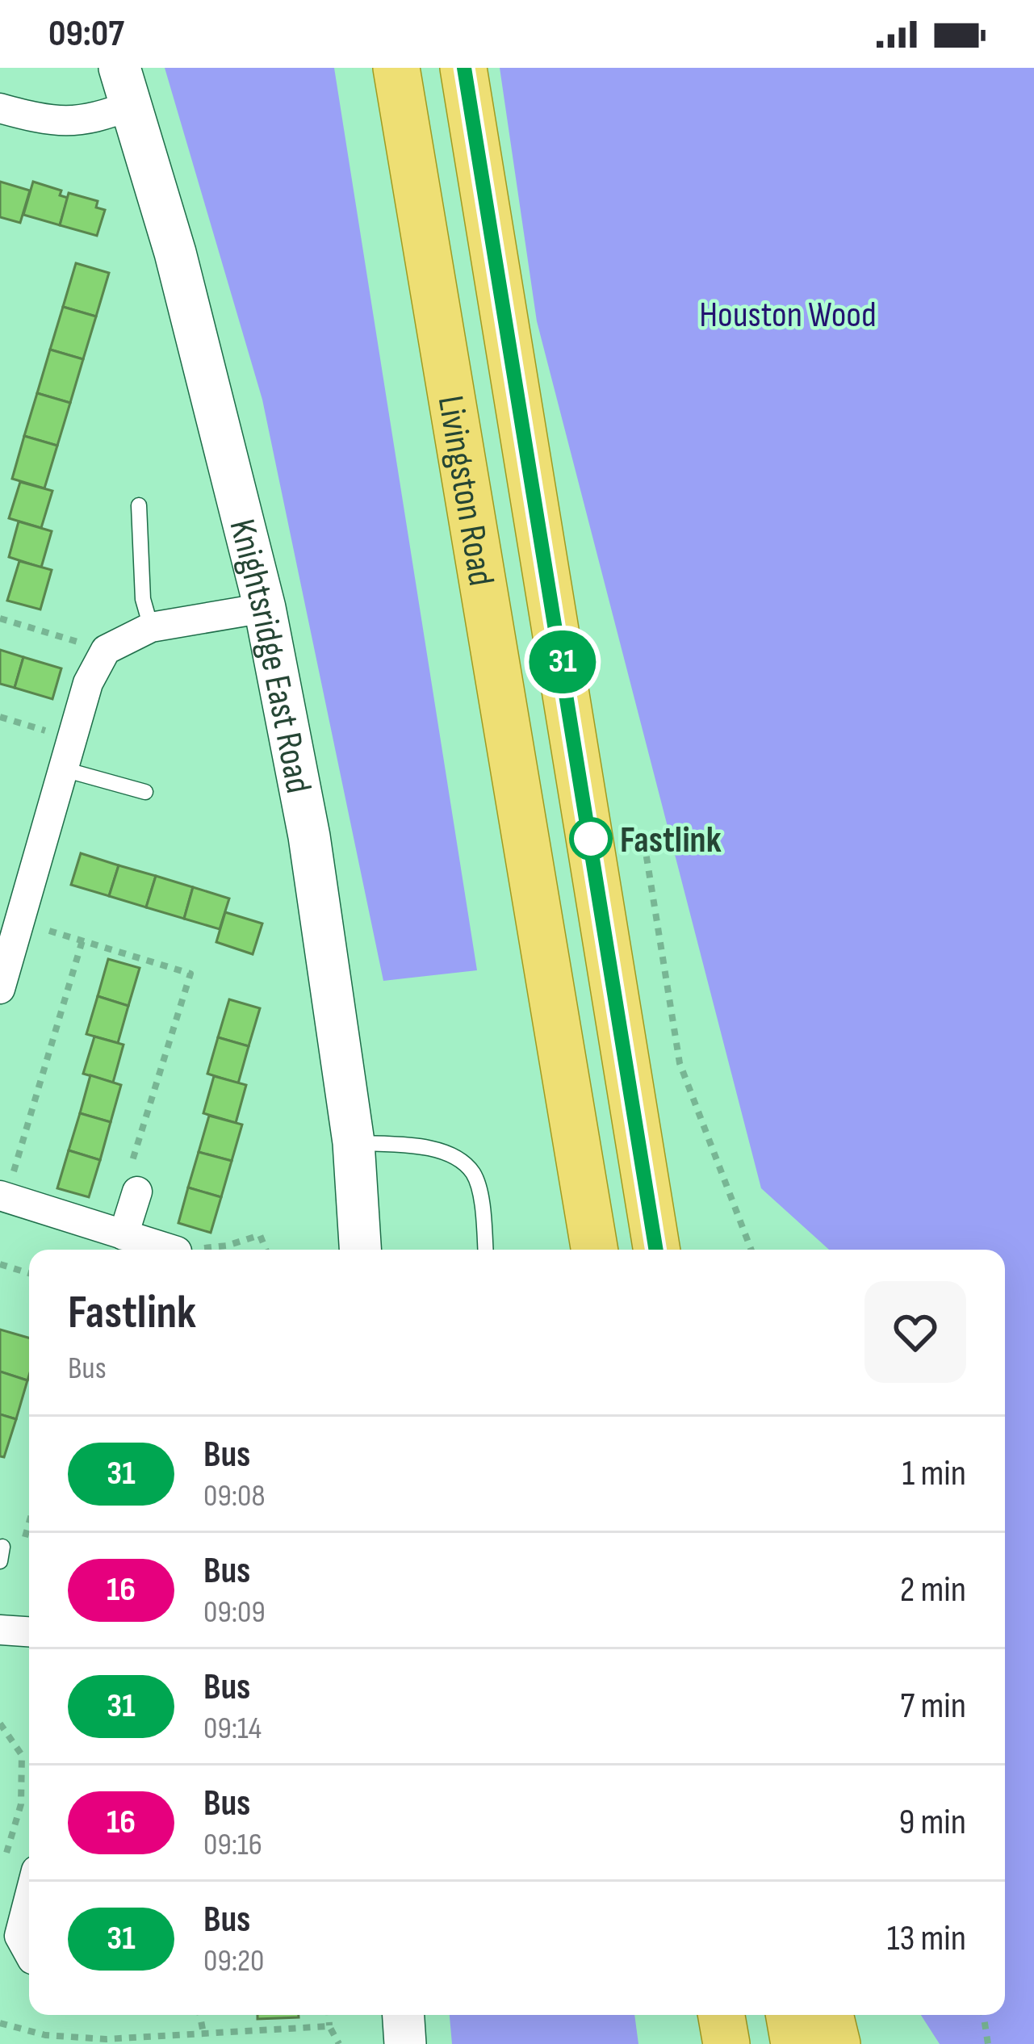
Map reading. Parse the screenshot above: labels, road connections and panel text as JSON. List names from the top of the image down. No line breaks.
{"streets":{"main road":["Livingston Road"],"street":["Knightsridge East Road"]},"parks":["Houston Wood"],"places":["Fastlink"],"lines":["bus line 31"],"page":{"status":"09:07","on_map":"31","heading":["Fastlink","Bus"],"list":[{"mark":"31","name":"Bus","note":"09:08","value":"1 min"},{"mark":"16","name":"Bus","note":"09:09","value":"2 min"},{"mark":"31","name":"Bus","note":"09:14","value":"7 min"},{"mark":"16","name":"Bus","note":"09:16","value":"9 min"},{"mark":"31","name":"Bus","note":"09:20","value":"13 min"}]}}
